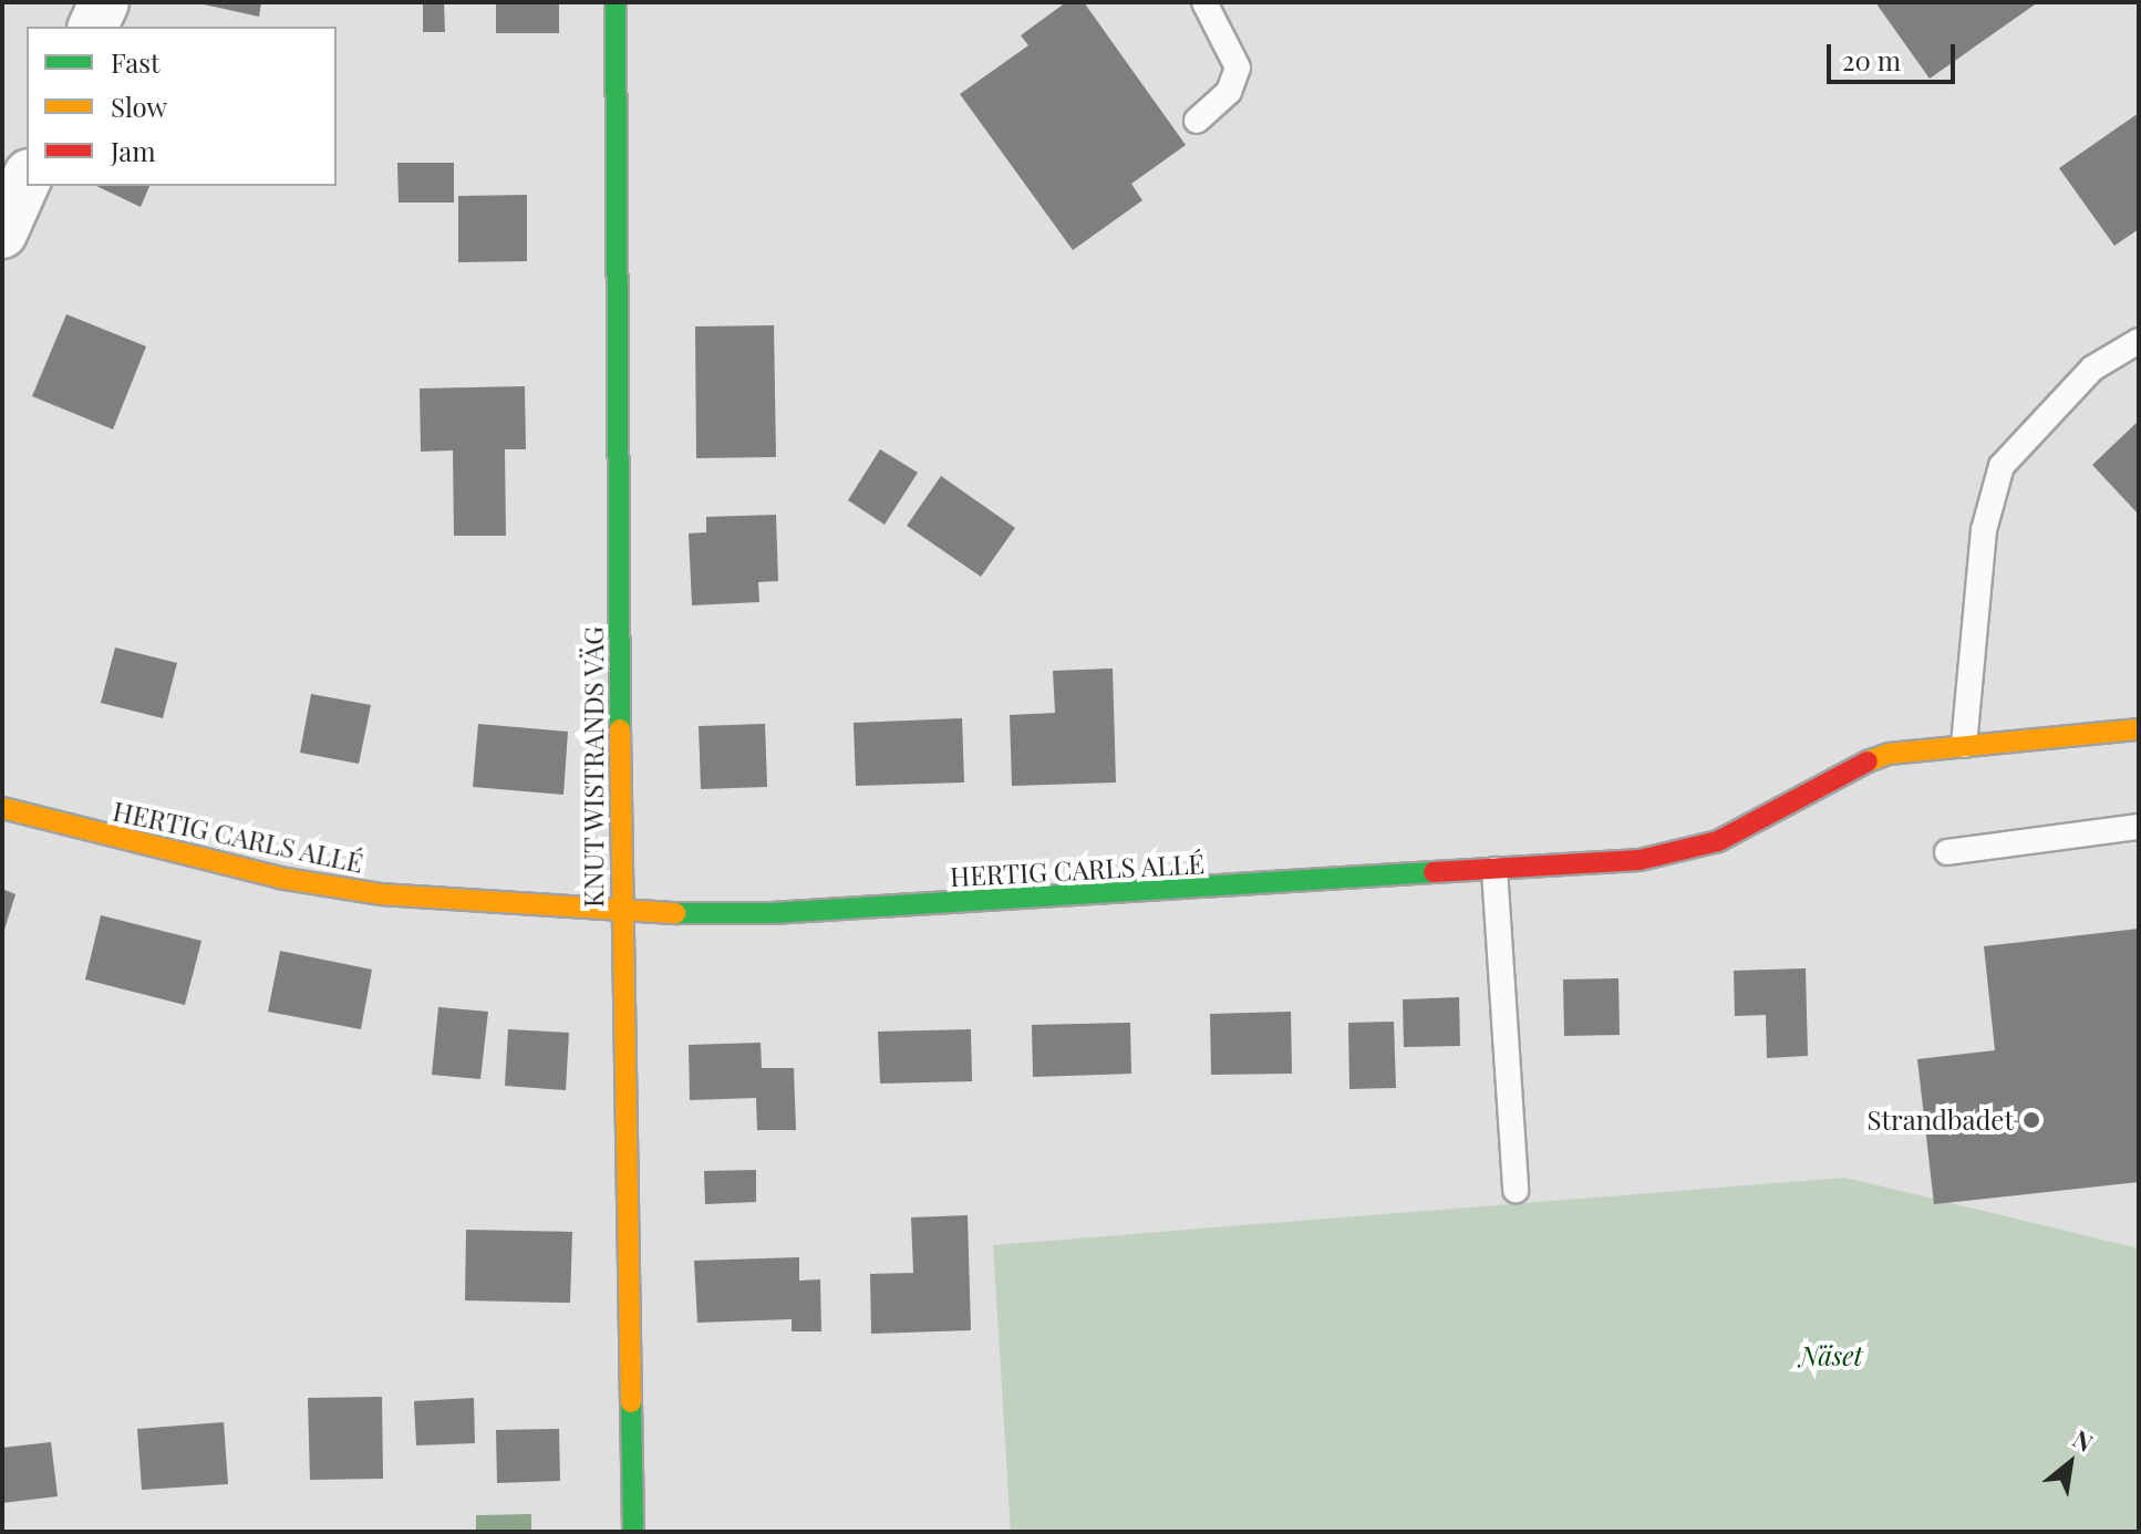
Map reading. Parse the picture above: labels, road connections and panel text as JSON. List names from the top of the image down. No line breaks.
{"streets":{"street":["KNUT WISTRANDS VÄG","HERTIG CARLS ALLÉ"]},"crossings":[["KNUT WISTRANDS VÄG","HERTIG CARLS ALLÉ"]],"parks":["Näset"],"places":["Strandbadet"],"legend":["Fast","Slow","Jam"],"scale_bar":"20 m","north":"top right"}
